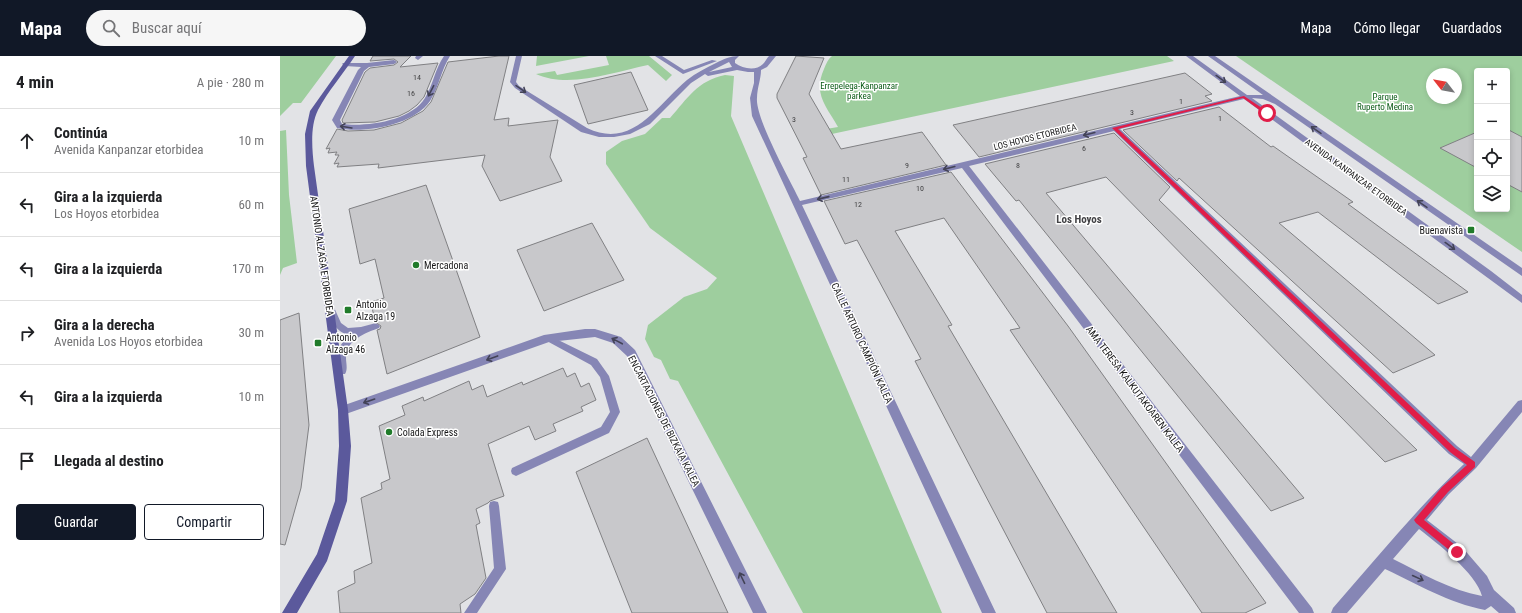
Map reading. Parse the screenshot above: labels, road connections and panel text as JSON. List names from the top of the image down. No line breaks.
{"streets":{"street":["LOS HOYOS ETORBIDEA","AVENIDA KANPANZAR ETORBIDEA","ANTONIO ALZAGA ETORBIDEA","CALLE ARTURO CAMPIÓN KALEA","AMA TERESA KALKUTAKOAREN KALEA","ENCARTACIONES DE BIZKAIA KALEA"]},"crossings":[["LOS HOYOS ETORBIDEA","AVENIDA KANPANZAR ETORBIDEA"],["LOS HOYOS ETORBIDEA","CALLE ARTURO CAMPIÓN KALEA"],["LOS HOYOS ETORBIDEA","AMA TERESA KALKUTAKOAREN KALEA"],["ANTONIO ALZAGA ETORBIDEA","ENCARTACIONES DE BIZKAIA KALEA"]],"one_way":["LOS HOYOS ETORBIDEA"],"districts":["Los Hoyos"],"parks":["Errepelega-Kanpanzar parkea","Parque Ruperto Medina"],"places":{"transit":["Buenavista","Antonio Alzaga 19","Antonio Alzaga 46"],"other":["Mercadona","Colada Express"]},"house_numbers":["14","16","1","3","1","3","6","9","8","11","10","12"],"north":"top left","page":{"header":"Mapa","search":"Buscar aquí","nav":["Mapa","Cómo llegar","Guardados"],"heading":["4 min","A pie · 280 m"],"map_buttons":["+","−"],"list":[["Continúa","Avenida Kanpanzar etorbidea","10 m"],["Gira a la izquierda","Los Hoyos etorbidea","60 m"],["Gira a la izquierda","170 m"],["Gira a la derecha","Avenida Los Hoyos etorbidea","30 m"],["Gira a la izquierda","10 m"],"Llegada al destino"],"buttons":["Guardar","Compartir"]}}
